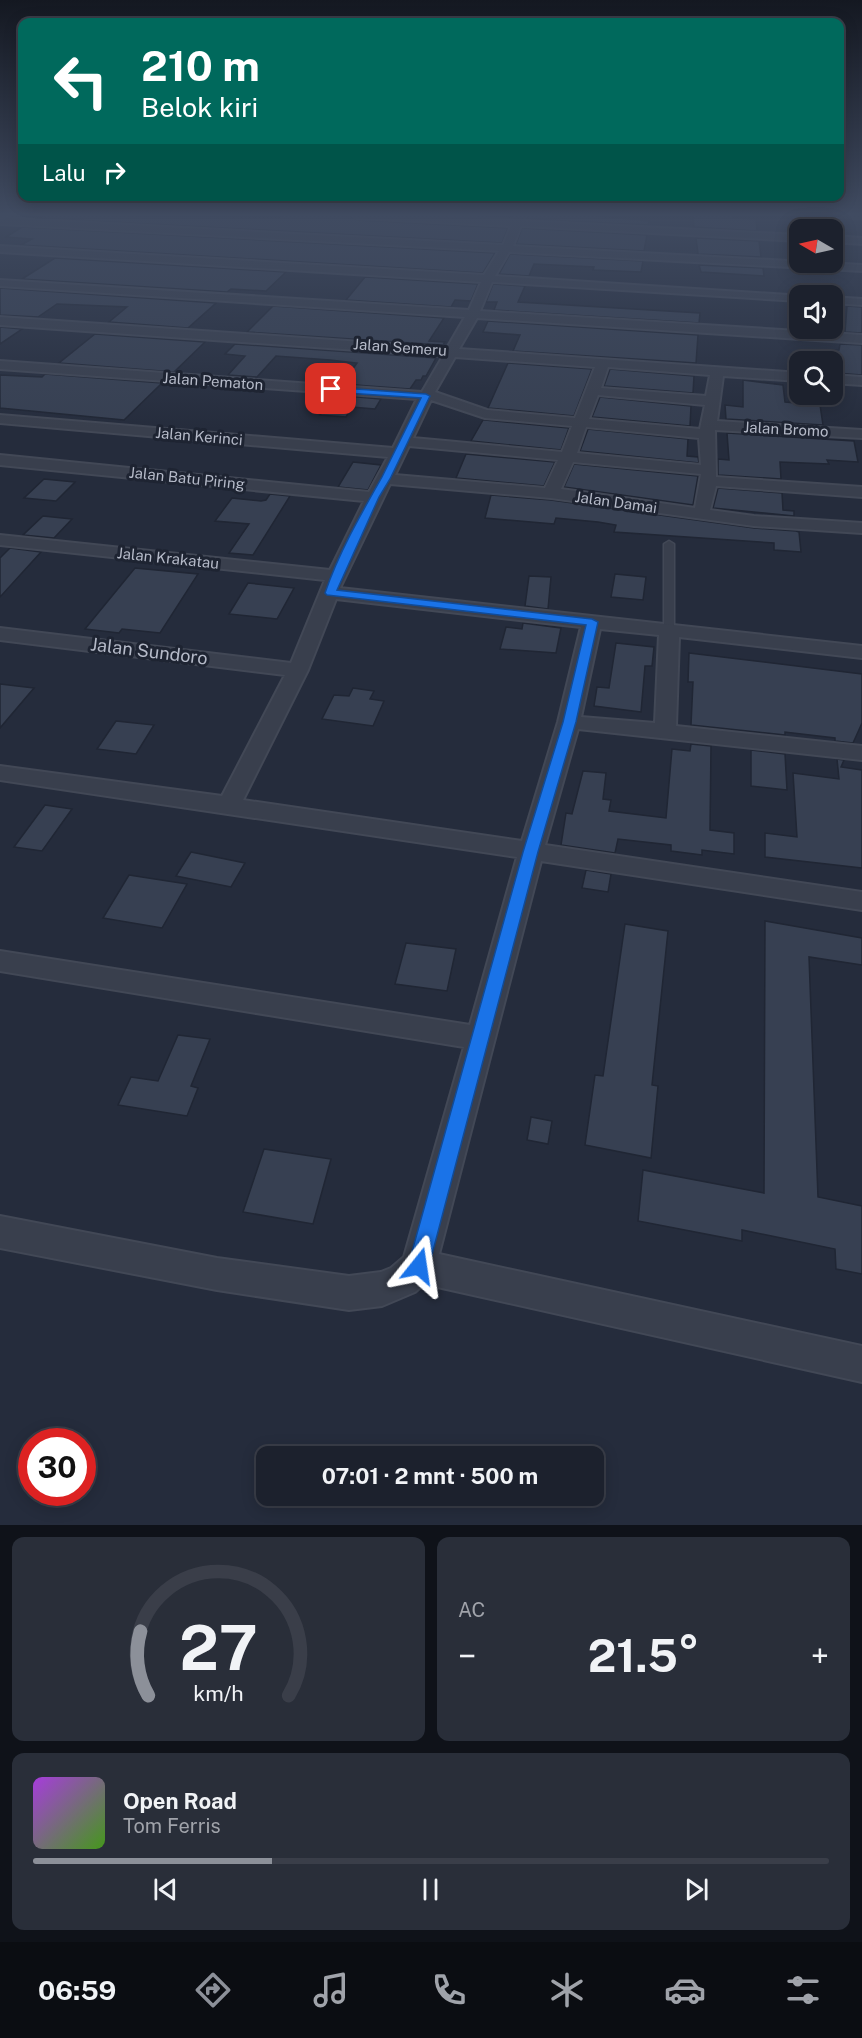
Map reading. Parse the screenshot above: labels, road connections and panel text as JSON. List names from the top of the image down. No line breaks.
{"streets":{"street":["Jalan Semeru","Jalan Pematon","Jalan Bromo","Jalan Kerinci","Jalan Batu Piring","Jalan Damai","Jalan Krakatau","Jalan Sundoro"]},"crossings":[["Jalan Pematon","Jalan Bromo"]],"north":"left","page":{"turn":["210 m","Belok kiri"],"then":"Lalu","limit":"30","trip":"07:01 · 2 mnt · 500 m","tile":"AC","heat":["−","21.5°","+"],"song":["Open Road","Tom Ferris"],"tabs":"06:59","gauge":["27","km/h"]}}
